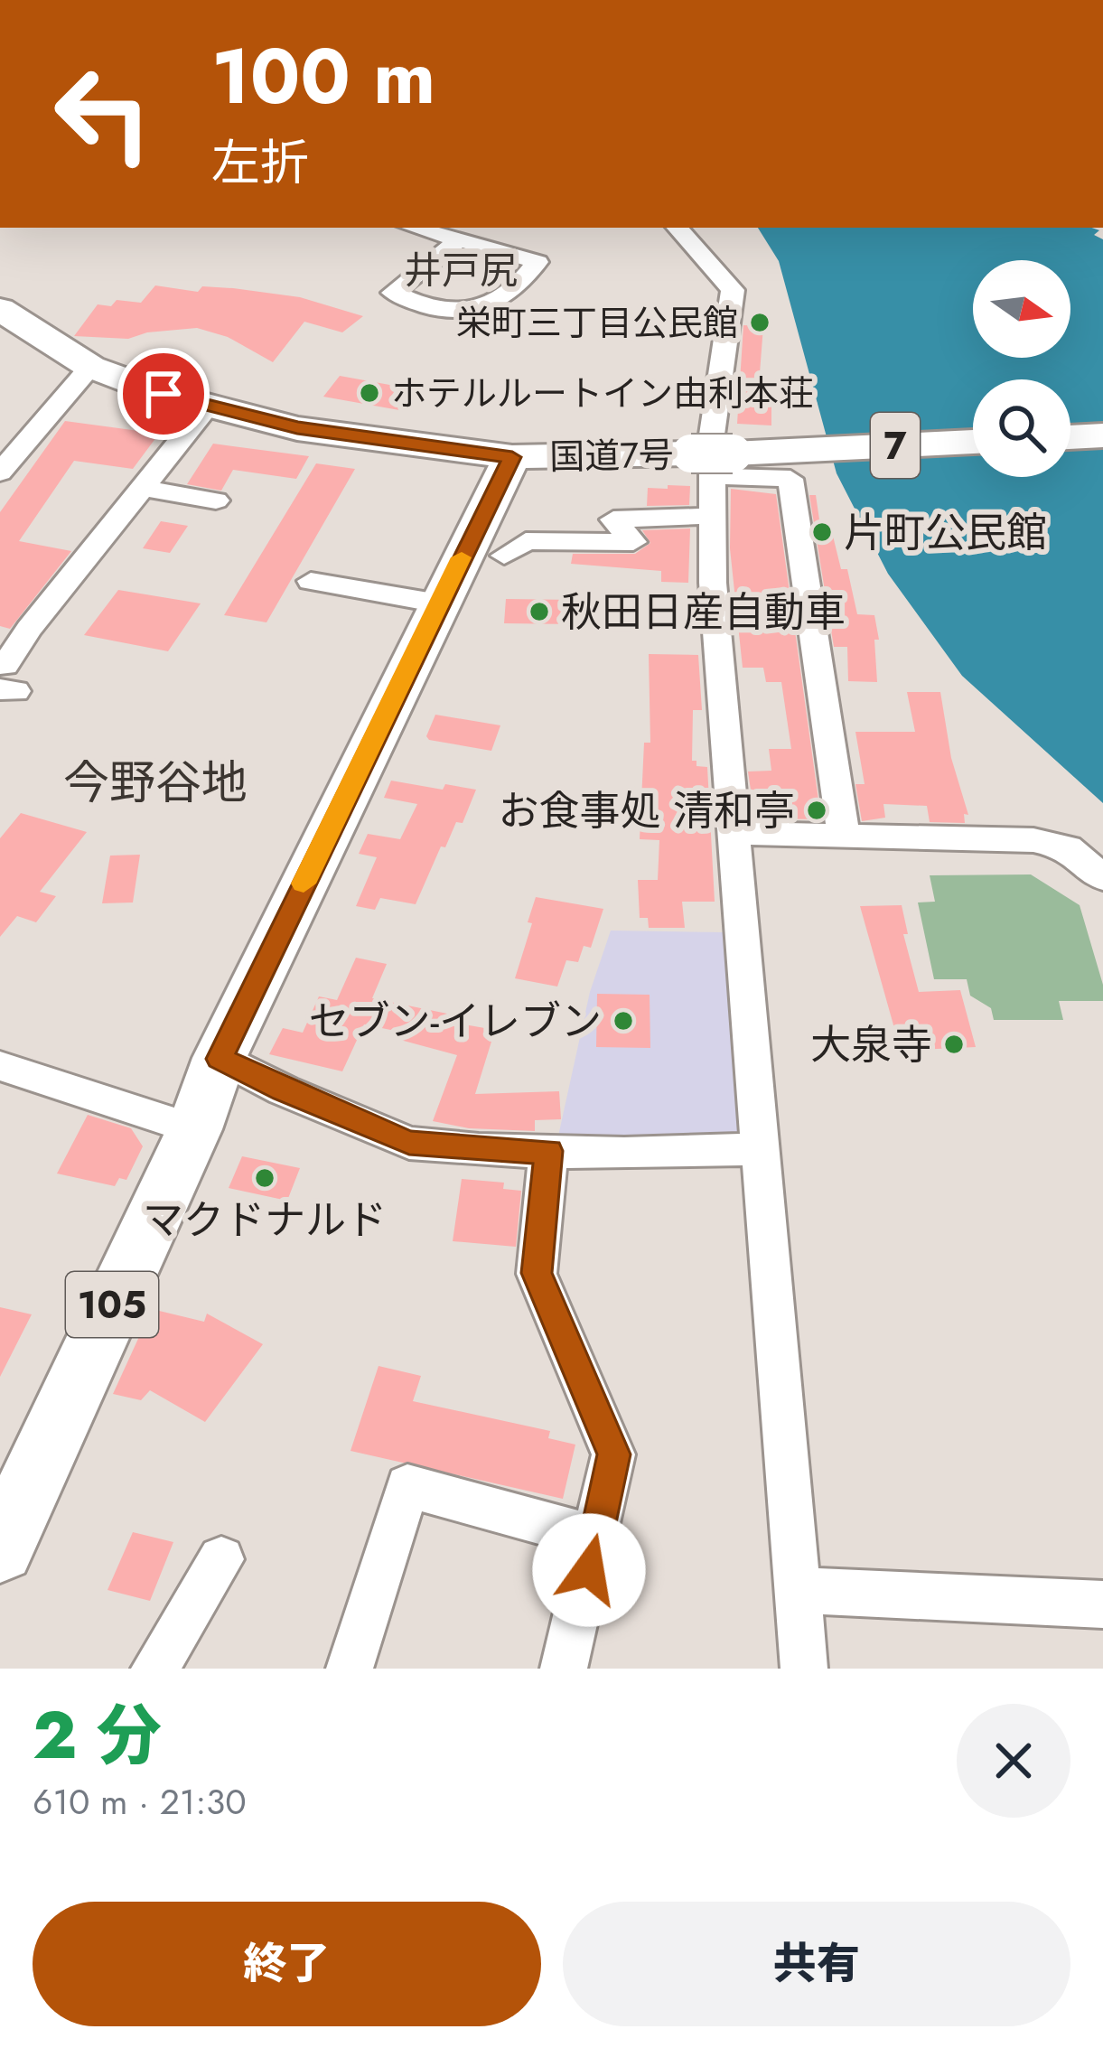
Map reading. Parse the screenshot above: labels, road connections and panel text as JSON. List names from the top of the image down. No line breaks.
{"streets":{"highway":["7","国道7号","105"]},"crossings":[["国道7号","105"]],"districts":["井戸尻","今野谷地"],"places":["栄町三丁目公民館","ホテルルートイン由利本荘","片町公民館","秋田日産自動車","お食事処 清和亭","セブン-イレブン","大泉寺","マクドナルド"],"north":"right","page":{"turn":["100 m","左折"],"heading":["2 分","610 m · 21:30"],"buttons":["終了","共有"]}}
